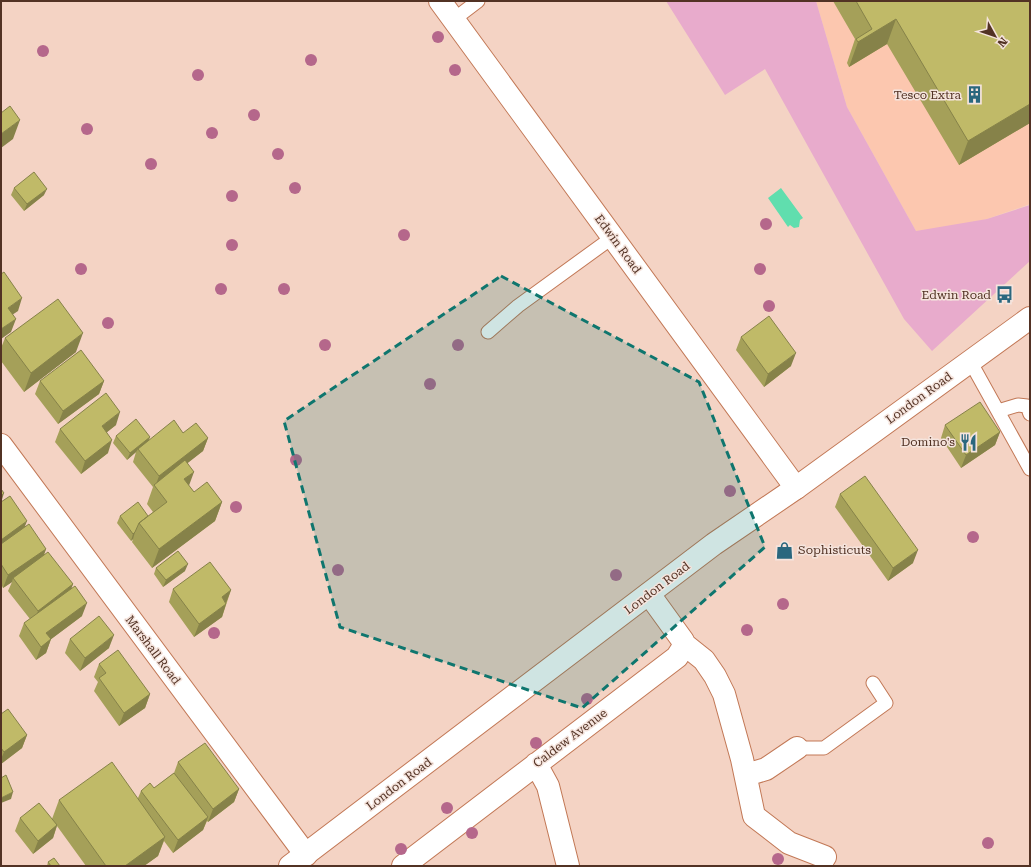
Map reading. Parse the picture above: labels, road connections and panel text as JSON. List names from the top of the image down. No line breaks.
{"streets":{"street":["Edwin Road","London Road","Marshall Road","Caldew Avenue"]},"crossings":[["Edwin Road","London Road"],["London Road","Marshall Road"]],"places":{"building":["Tesco Extra"],"bus stop":["Edwin Road"],"restaurant":["Domino's"],"shop":["Sophisticuts"]},"north":"bottom right"}
